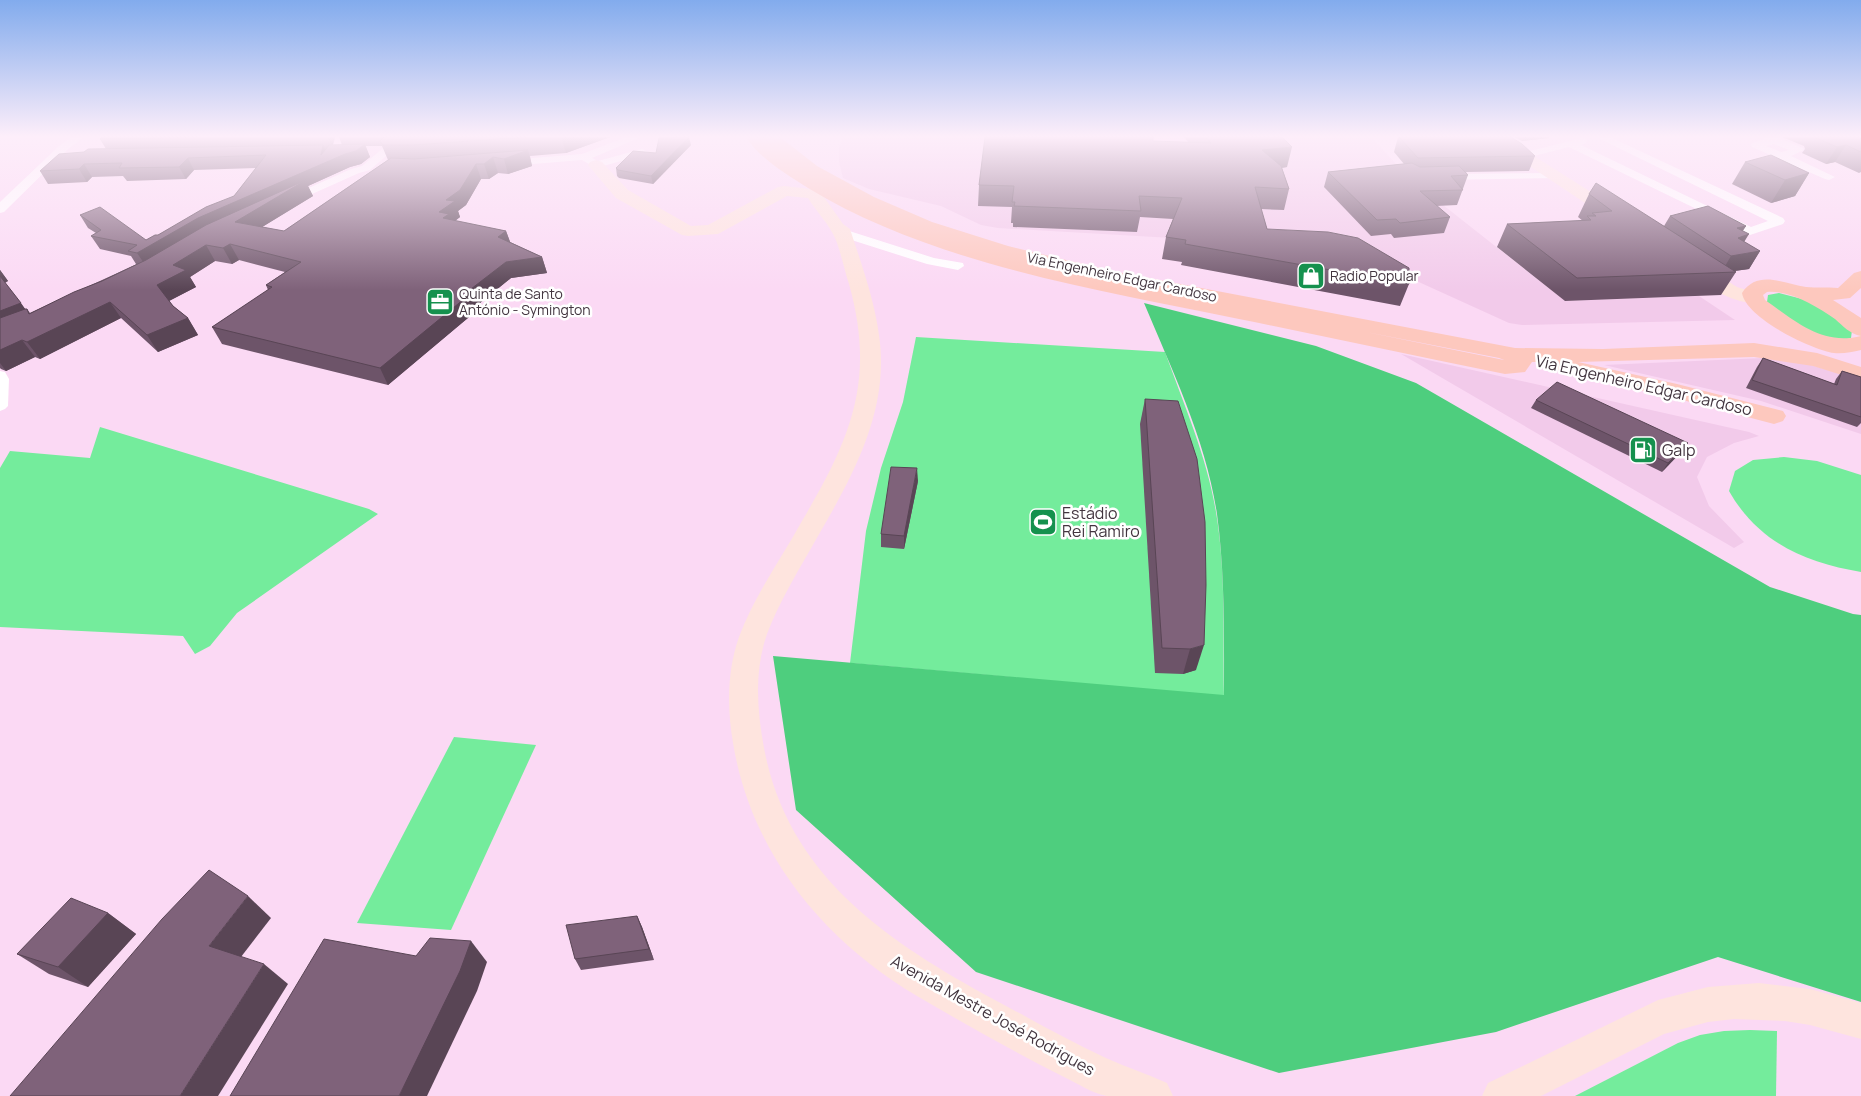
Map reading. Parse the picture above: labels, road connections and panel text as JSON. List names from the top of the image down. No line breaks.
{"streets":{"main road":["Via Engenheiro Edgar Cardoso"],"street":["Avenida Mestre José Rodrigues"]},"places":{"shop":["Radio Popular"],"office":["Quinta de Santo António - Symington"],"fuel station":["Galp"],"sports":["Estádio Rei Ramiro"]}}
